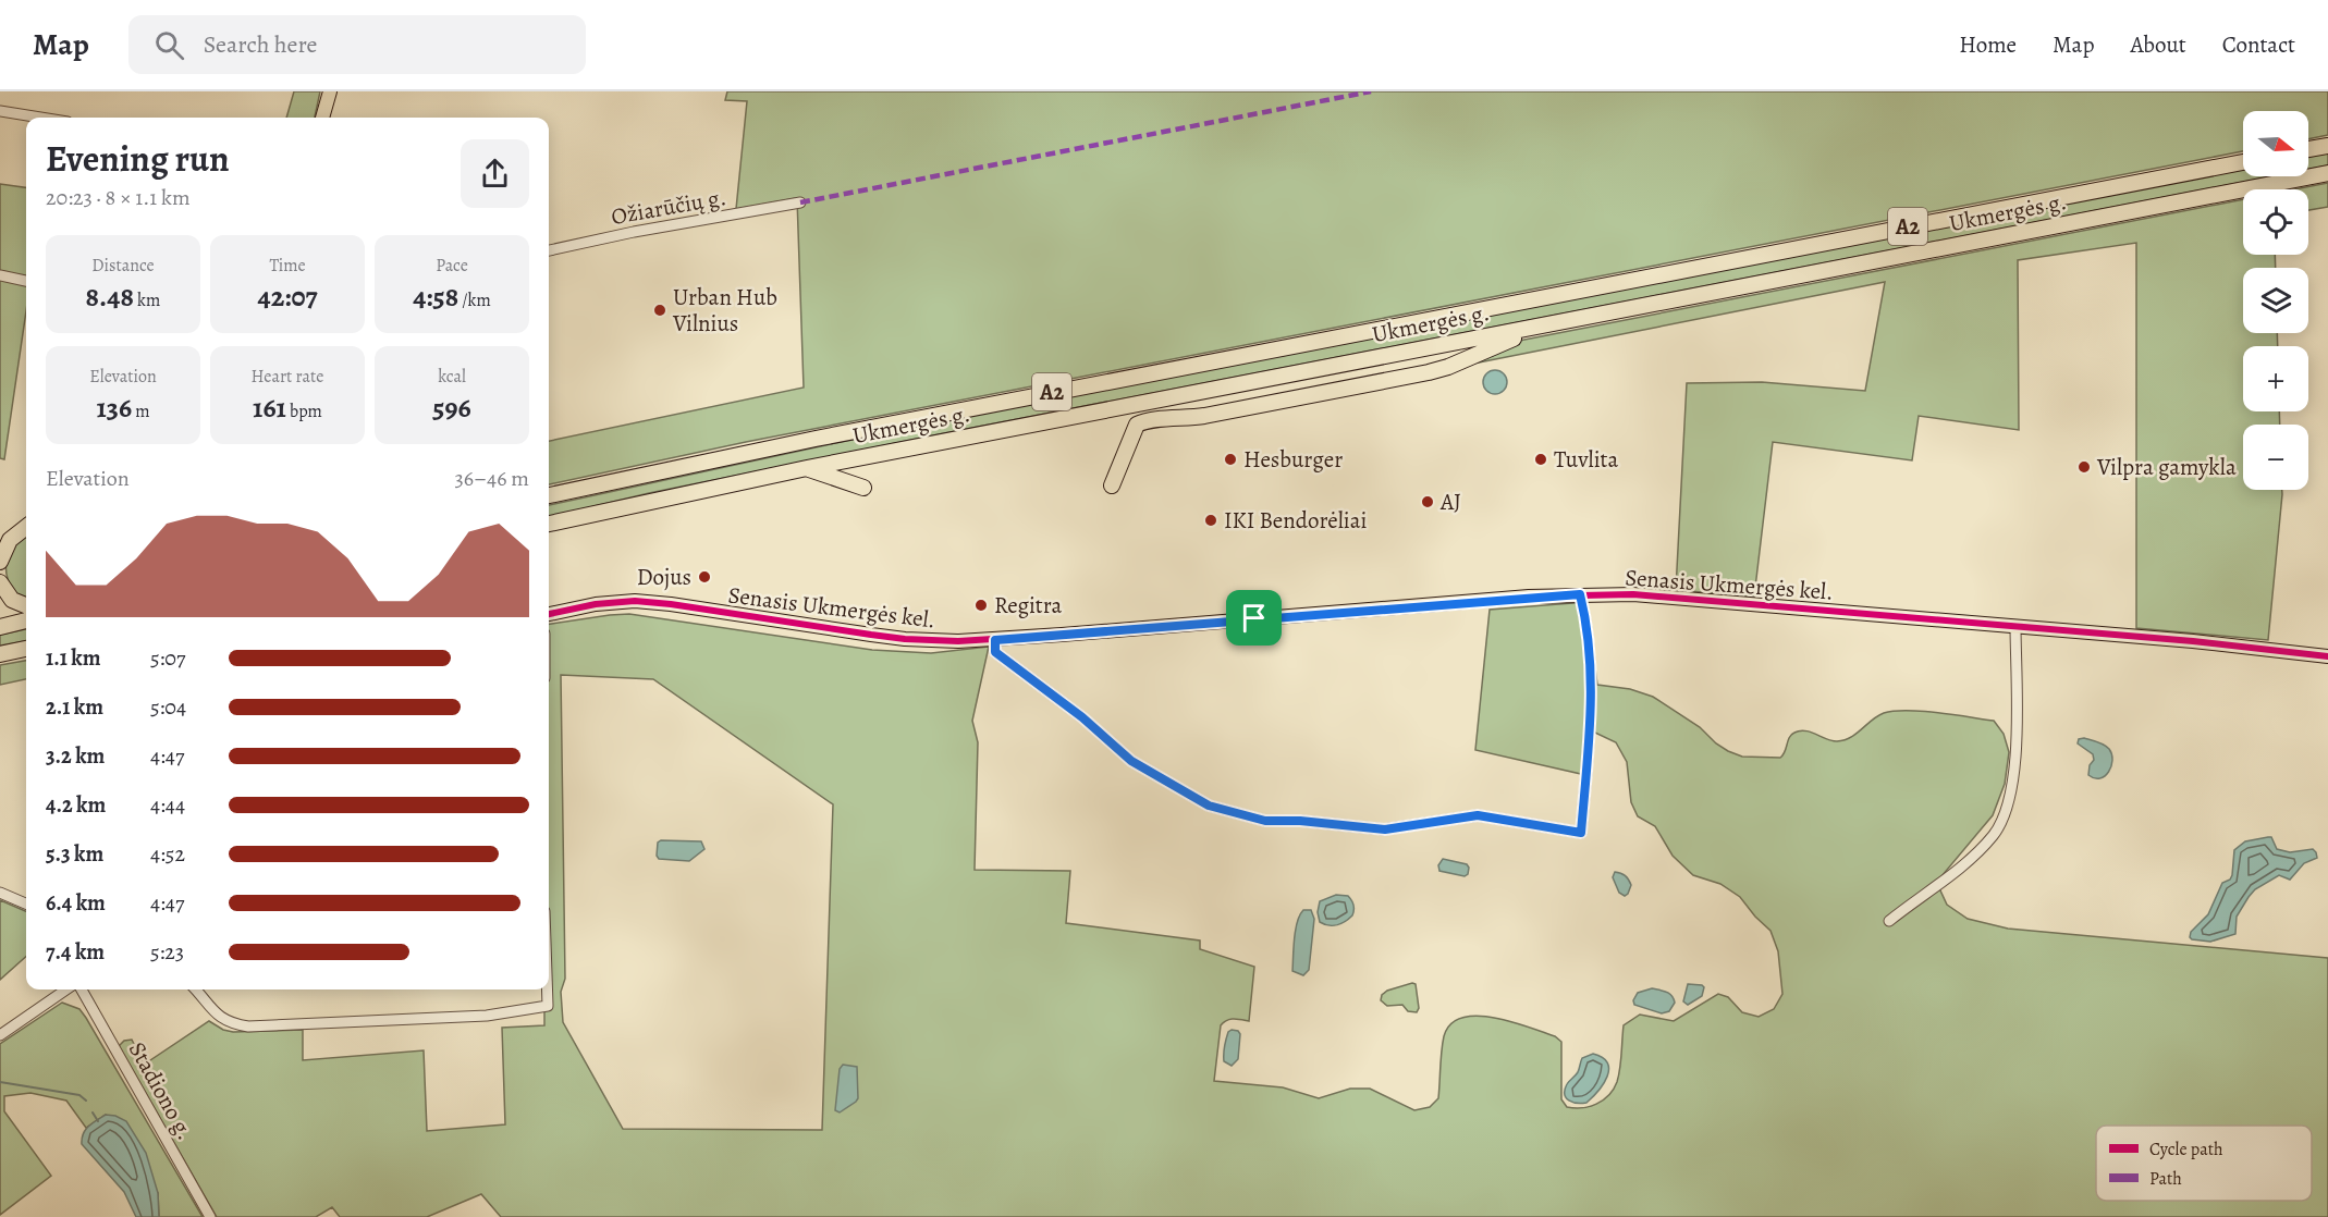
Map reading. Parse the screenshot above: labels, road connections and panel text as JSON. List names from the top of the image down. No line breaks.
{"streets":{"highway":["Ukmergės g.","A2"],"main road":["Senasis Ukmergės kel."],"street":["Ožiarūčių g.","Stadiono g."]},"places":["Urban Hub Vilnius","Hesburger","Tuvlita","Vilpra gamykla","AJ","IKI Bendorėliai","Dojus","Regitra"],"legend":["Cycle path","Path"],"north":"right","page":{"header":"Map","search":"Search here","nav":["Home","Map","About","Contact"],"map_buttons":["+","−"],"heading":["Evening run","20:23 · 8 × 1.1 km"],"stats":[["Distance","8.48 km"],["Time","42:07"],["Pace","4:58 /km"],["Elevation","136 m"],["Heart rate","161 bpm"],["kcal","596"]],"chart":["Elevation","36–46 m"],"list":[{"name":"1.1 km","note":"5:07"},{"name":"2.1 km","note":"5:04"},{"name":"3.2 km","note":"4:47"},{"name":"4.2 km","note":"4:44"},{"name":"5.3 km","note":"4:52"},{"name":"6.4 km","note":"4:47"},{"name":"7.4 km","note":"5:23"}]}}
